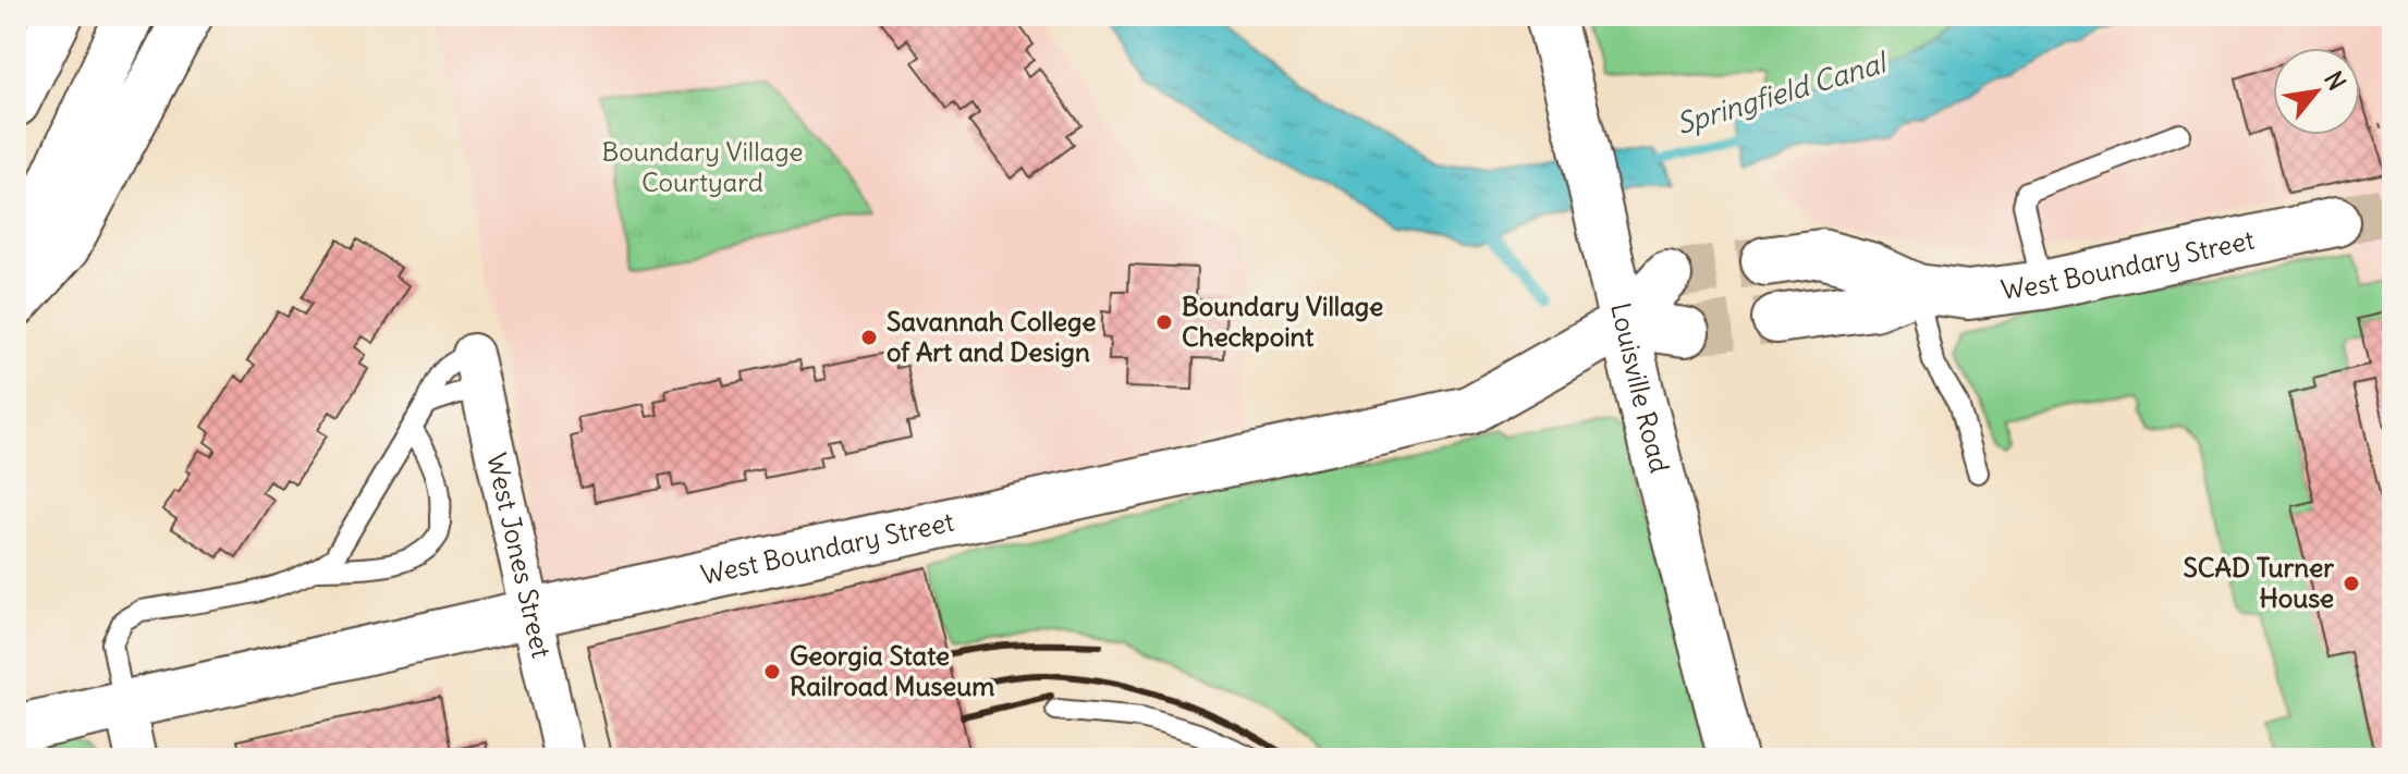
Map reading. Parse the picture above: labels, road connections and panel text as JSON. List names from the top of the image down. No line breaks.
{"streets":{"main road":["West Boundary Street","Louisville Road"],"street":["West Jones Street"]},"crossings":[["West Boundary Street","Louisville Road"],["West Boundary Street","West Jones Street"]],"water":["Springfield Canal"],"parks":["Boundary Village Courtyard"],"places":["Boundary Village Checkpoint","Savannah College of Art and Design","SCAD Turner House","Georgia State Railroad Museum"],"north":"top right"}
